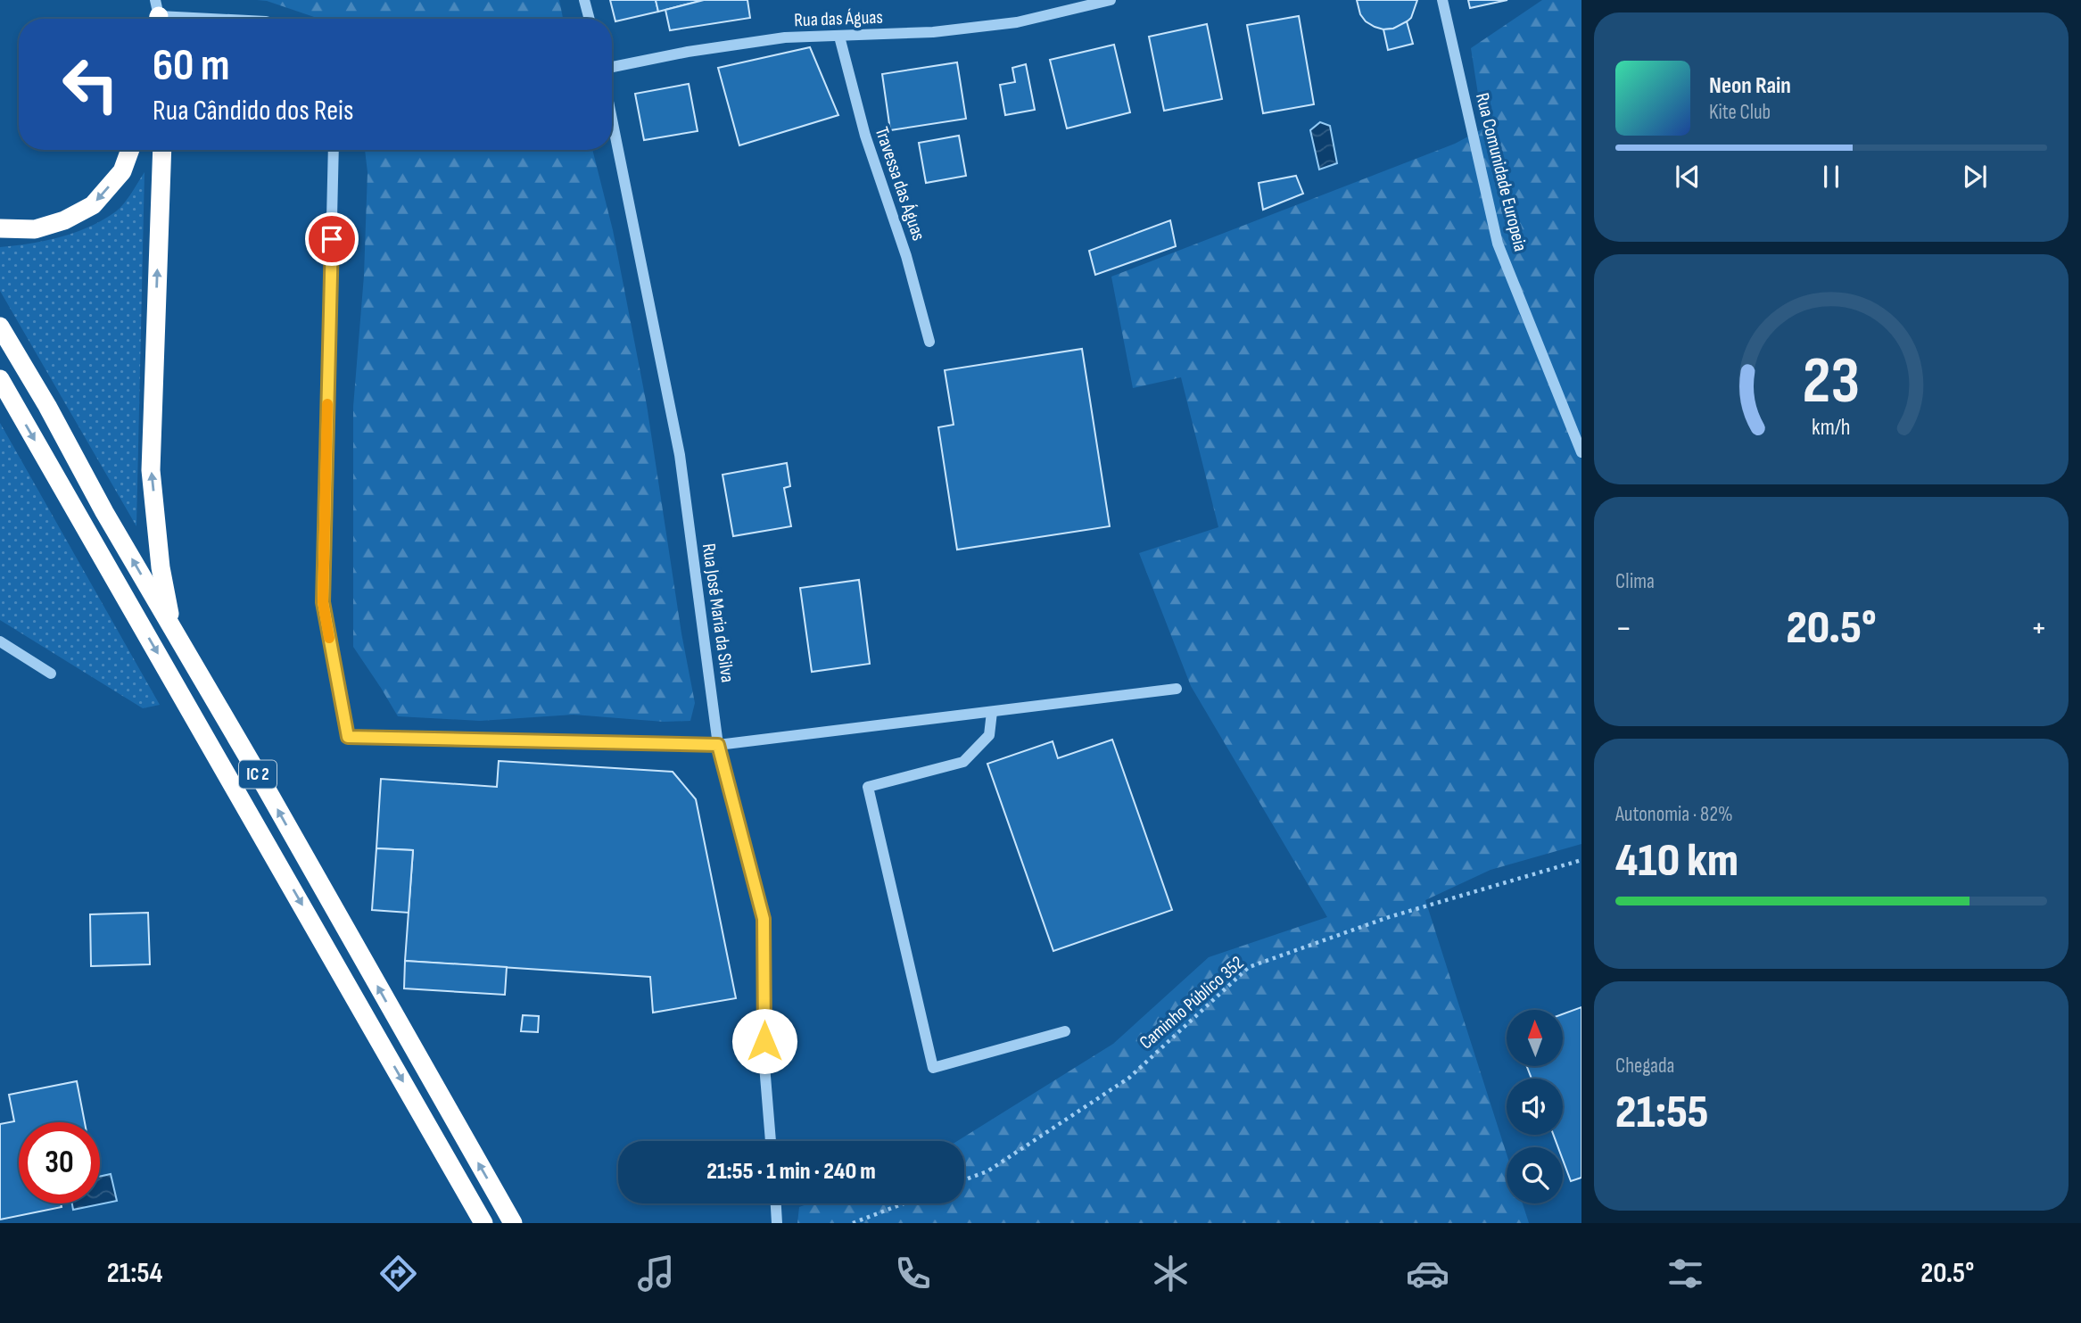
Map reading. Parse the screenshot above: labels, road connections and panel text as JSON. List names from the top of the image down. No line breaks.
{"streets":{"highway":["IC 2"],"street":["Rua das Águas","Rua Comunidade Europeia","Travessa das Águas","Rua José Maria da Silva"],"path":["Caminho Público 352"]},"crossings":[["Rua das Águas","Travessa das Águas"]],"north":"top","page":{"turn":["60 m","Rua Cândido dos Reis"],"song":["Neon Rain","Kite Club"],"tile":["Clima",["Autonomia · 82%","410 km"],["Chegada","21:55"]],"heat":["−","20.5°","+"],"limit":"30","trip":"21:55 · 1 min · 240 m","tabs":["21:54","20.5°"],"gauge":["23","km/h"]}}
